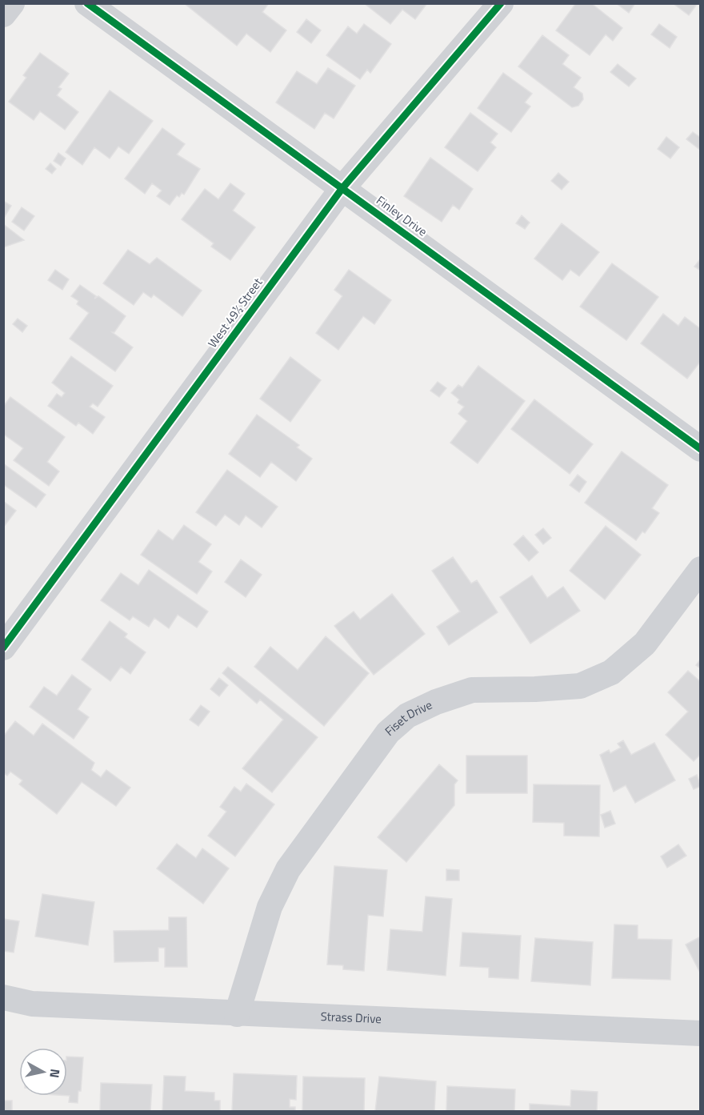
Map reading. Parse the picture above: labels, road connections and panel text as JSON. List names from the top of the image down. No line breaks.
{"streets":{"street":["Finley Drive","West 49½ Street","Fiset Drive","Strass Drive"]},"crossings":[["Finley Drive","West 49½ Street"],["Fiset Drive","Strass Drive"]],"north":"right"}
